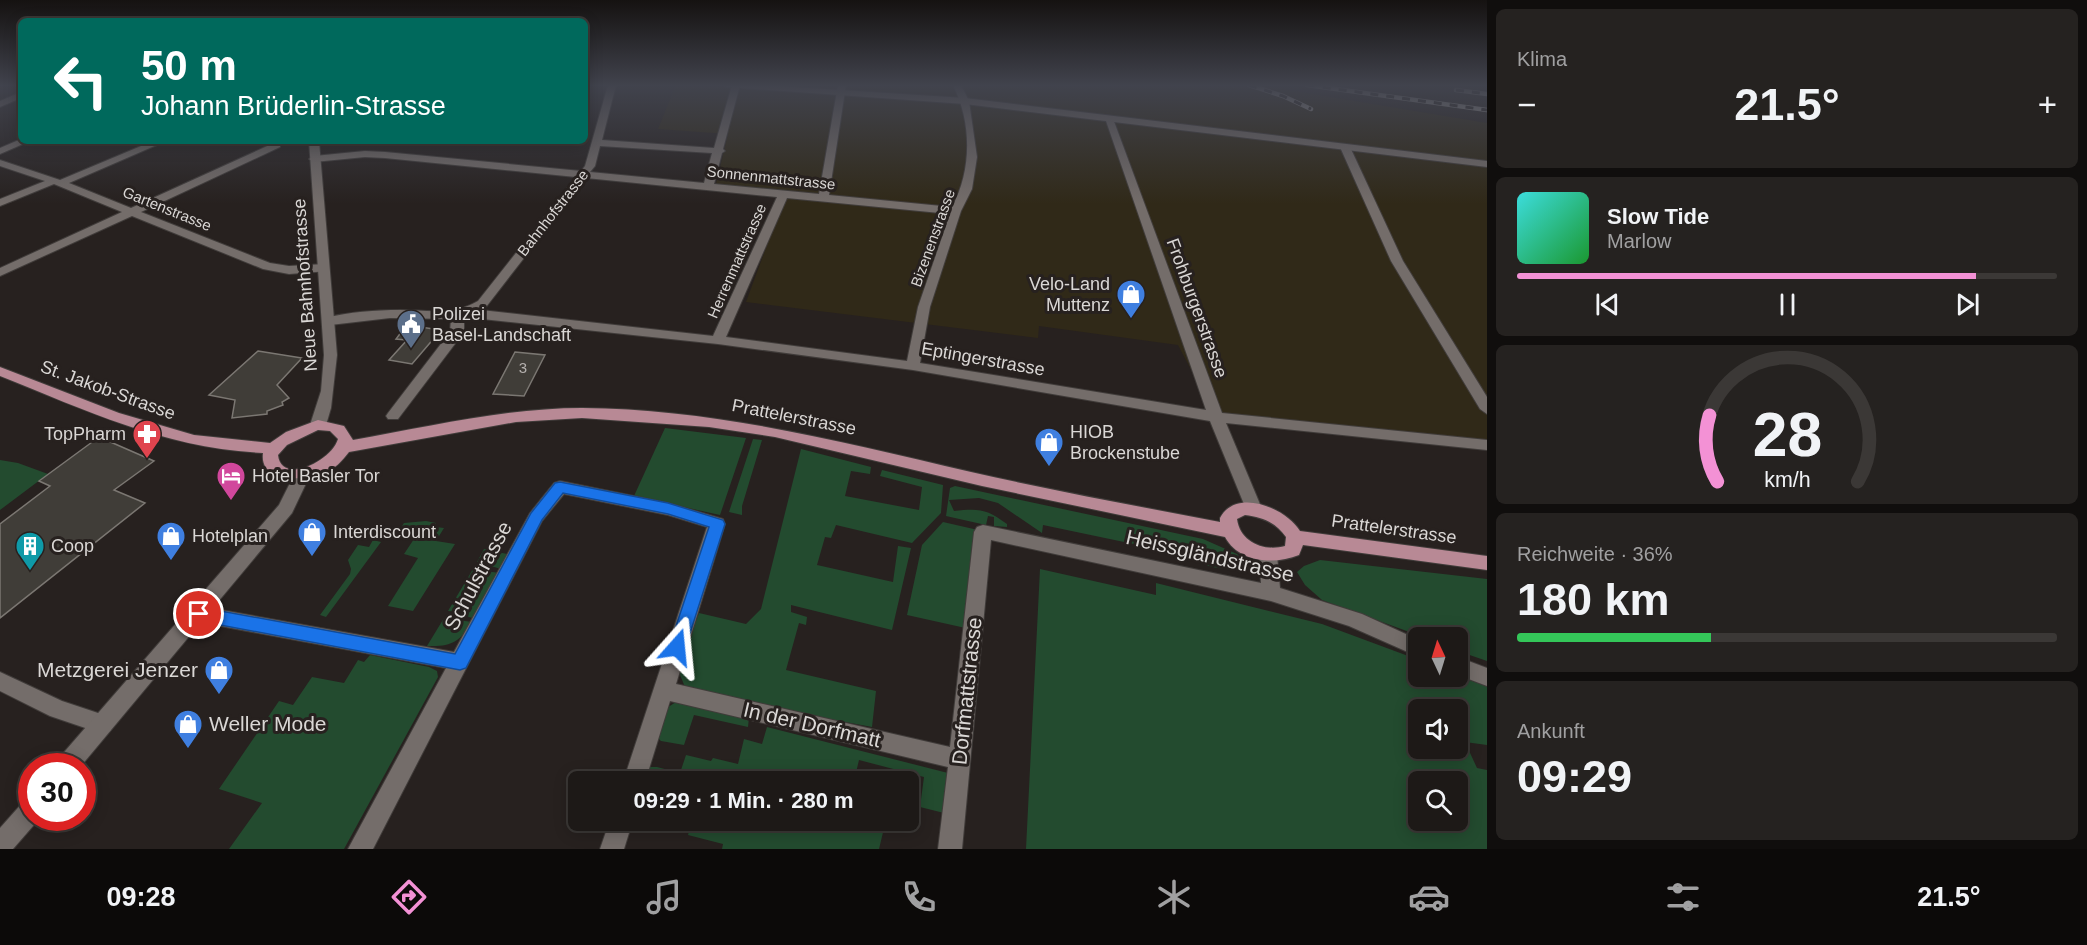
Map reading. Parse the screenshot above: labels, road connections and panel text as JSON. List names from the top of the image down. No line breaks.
{"streets":{"main road":["St. Jakob-Strasse","Prattelerstrasse"],"street":["Sonnenmattstrasse","Gartenstrasse","Bahnhofstrasse","Bizenenstrasse","Herrenmattstrasse","Neue Bahnhofstrasse","Frohburgerstrasse","Eptingerstrasse","Heissgländstrasse","Schulstrasse","Dorfmattstrasse","In der Dorfmatt"]},"crossings":[["Sonnenmattstrasse","Bahnhofstrasse"],["Sonnenmattstrasse","Bizenenstrasse"],["Sonnenmattstrasse","Herrenmattstrasse"],["Sonnenmattstrasse","Neue Bahnhofstrasse"],["Gartenstrasse","Neue Bahnhofstrasse"],["Bahnhofstrasse","Eptingerstrasse"],["Bizenenstrasse","Eptingerstrasse"],["Herrenmattstrasse","Eptingerstrasse"],["Neue Bahnhofstrasse","St. Jakob-Strasse"],["Neue Bahnhofstrasse","Prattelerstrasse"],["Frohburgerstrasse","Eptingerstrasse"],["St. Jakob-Strasse","Prattelerstrasse"],["Heissgländstrasse","Dorfmattstrasse"],["Schulstrasse","In der Dorfmatt"],["Dorfmattstrasse","In der Dorfmatt"]],"places":{"shop":["Velo-Land Muttenz","HIOB Brockenstube","Interdiscount","Hotelplan","Metzgerei Jenzer","Weller Mode"],"public building":["Polizei Basel-Landschaft"],"pharmacy":["TopPharm"],"hotel":["Hotel Basler Tor"],"building":["Coop"]},"house_numbers":["3"],"north":"top","page":{"tile":["Klima",["Reichweite · 36%","180 km"],["Ankunft","09:29"]],"turn":["50 m","Johann Brüderlin-Strasse"],"heat":["−","21.5°","+"],"song":["Slow Tide","Marlow"],"limit":"30","trip":"09:29 · 1 Min. · 280 m","tabs":["09:28","21.5°"],"gauge":["28","km/h"]}}
